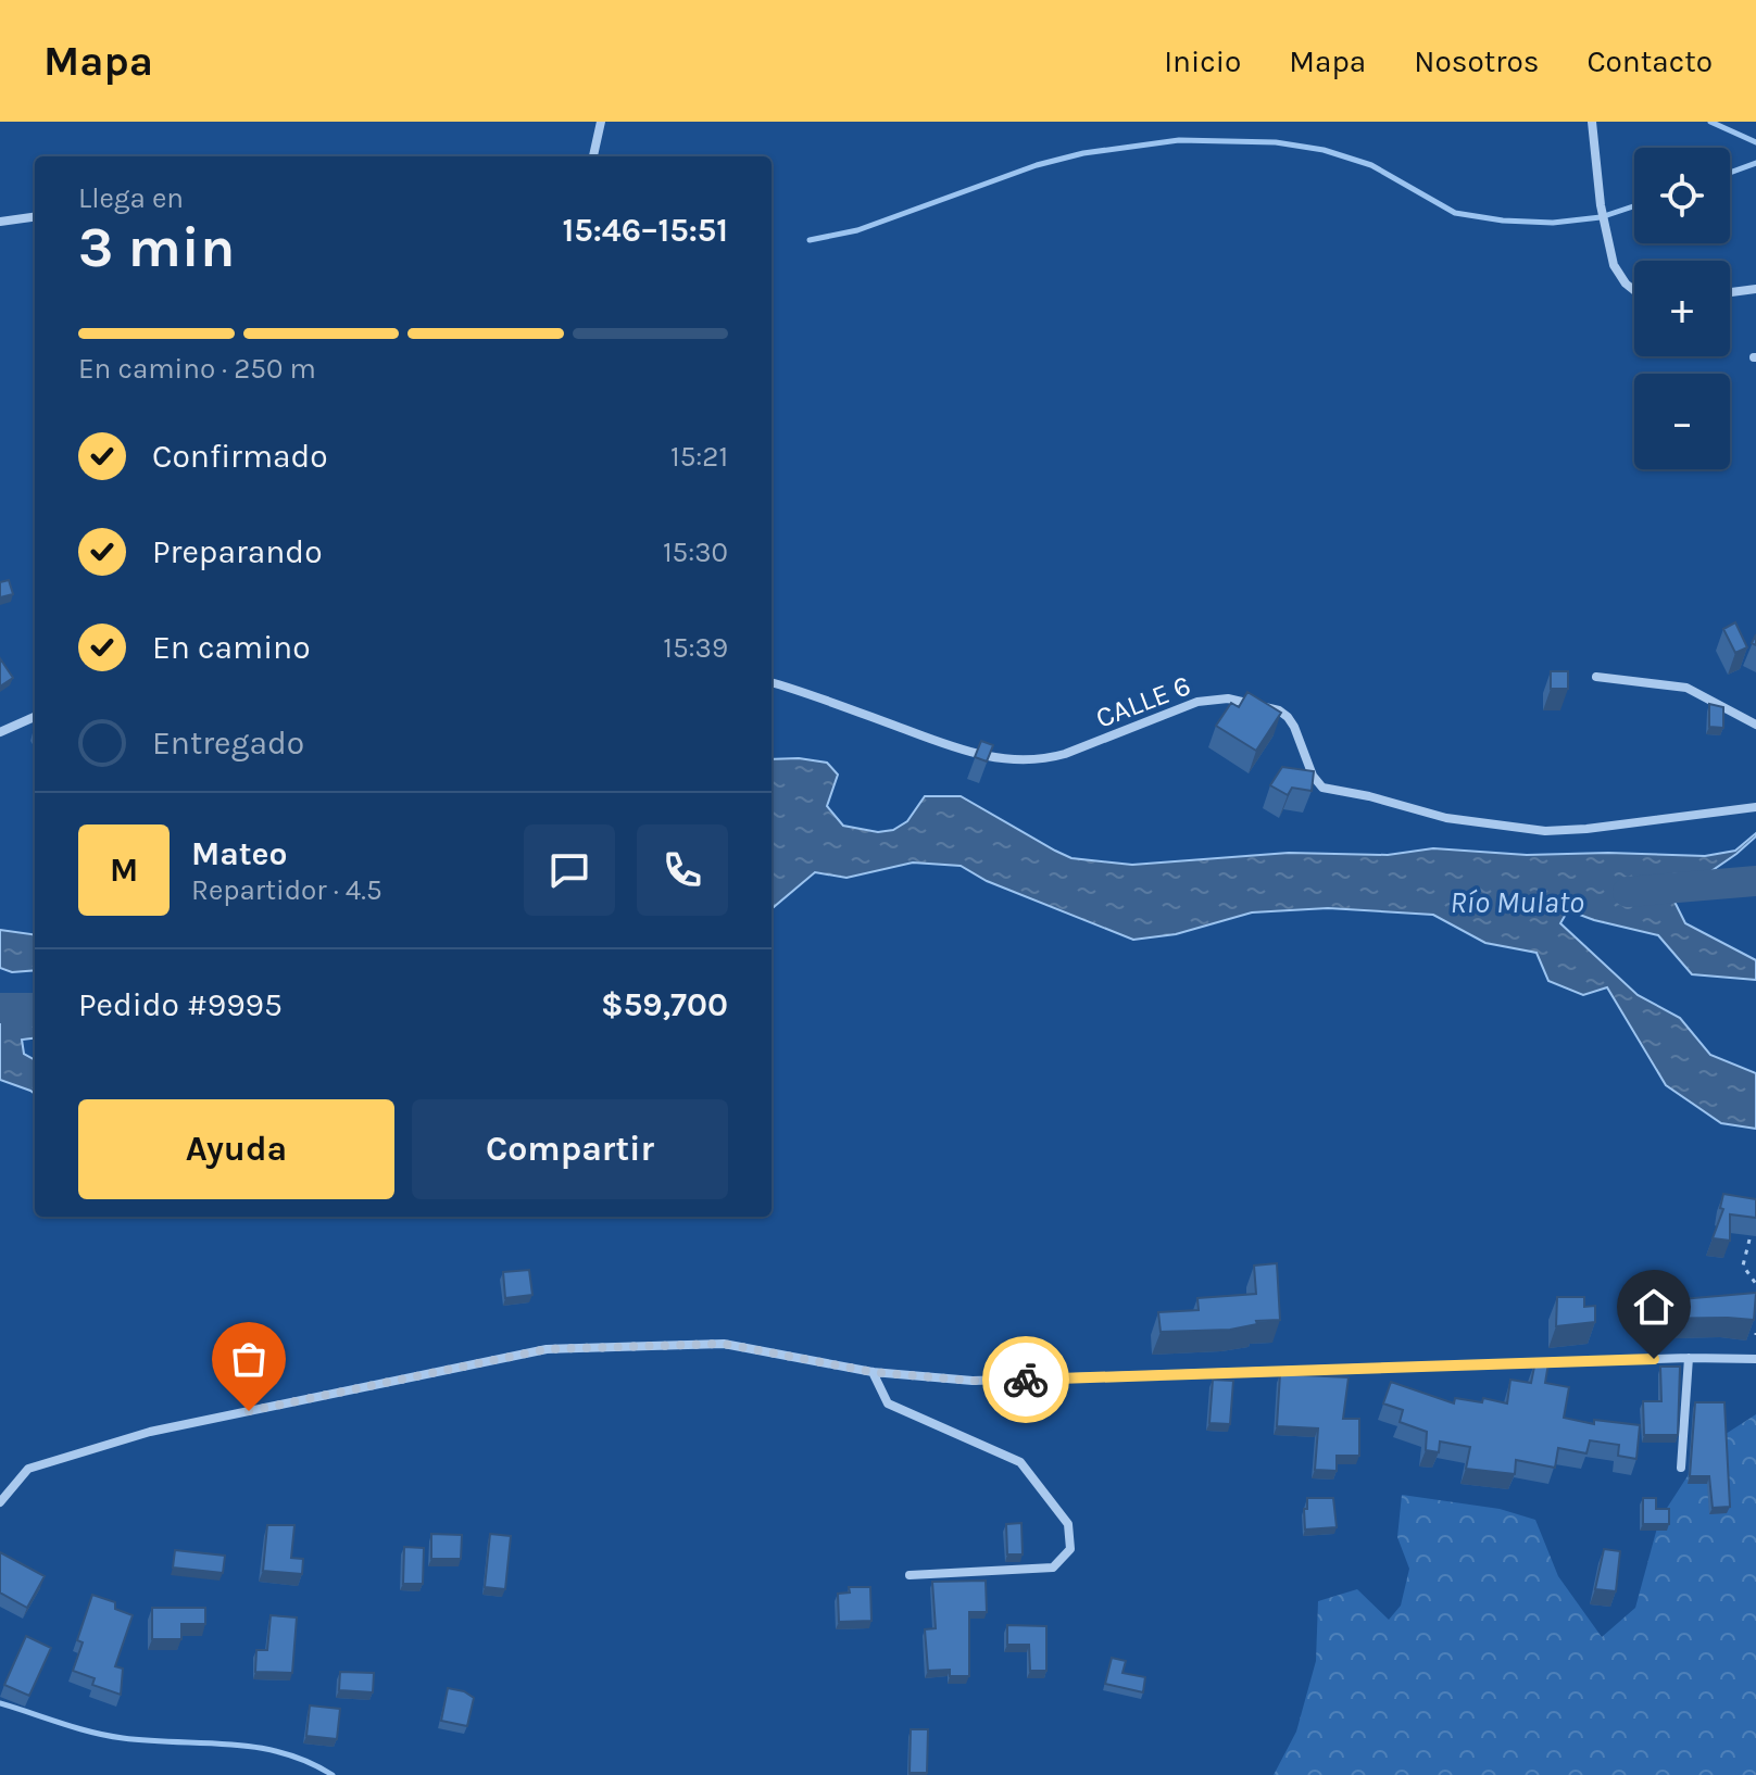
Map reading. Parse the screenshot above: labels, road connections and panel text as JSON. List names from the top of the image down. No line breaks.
{"streets":{"street":["CALLE 6"]},"water":["Río Mulato"],"page":{"header":"Mapa","nav":["Inicio","Mapa","Nosotros","Contacto"],"map_buttons":["+","−"],"heading":["3 min","Llega en","15:46–15:51"],"panel":["Mateo","Repartidor · 4.5","Pedido #9995","$59,700"],"bar":"En camino · 250 m","list":[["Confirmado","15:21"],["Preparando","15:30"],["En camino","15:39"],"Entregado"],"round":"M","buttons":["Ayuda","Compartir"]}}
